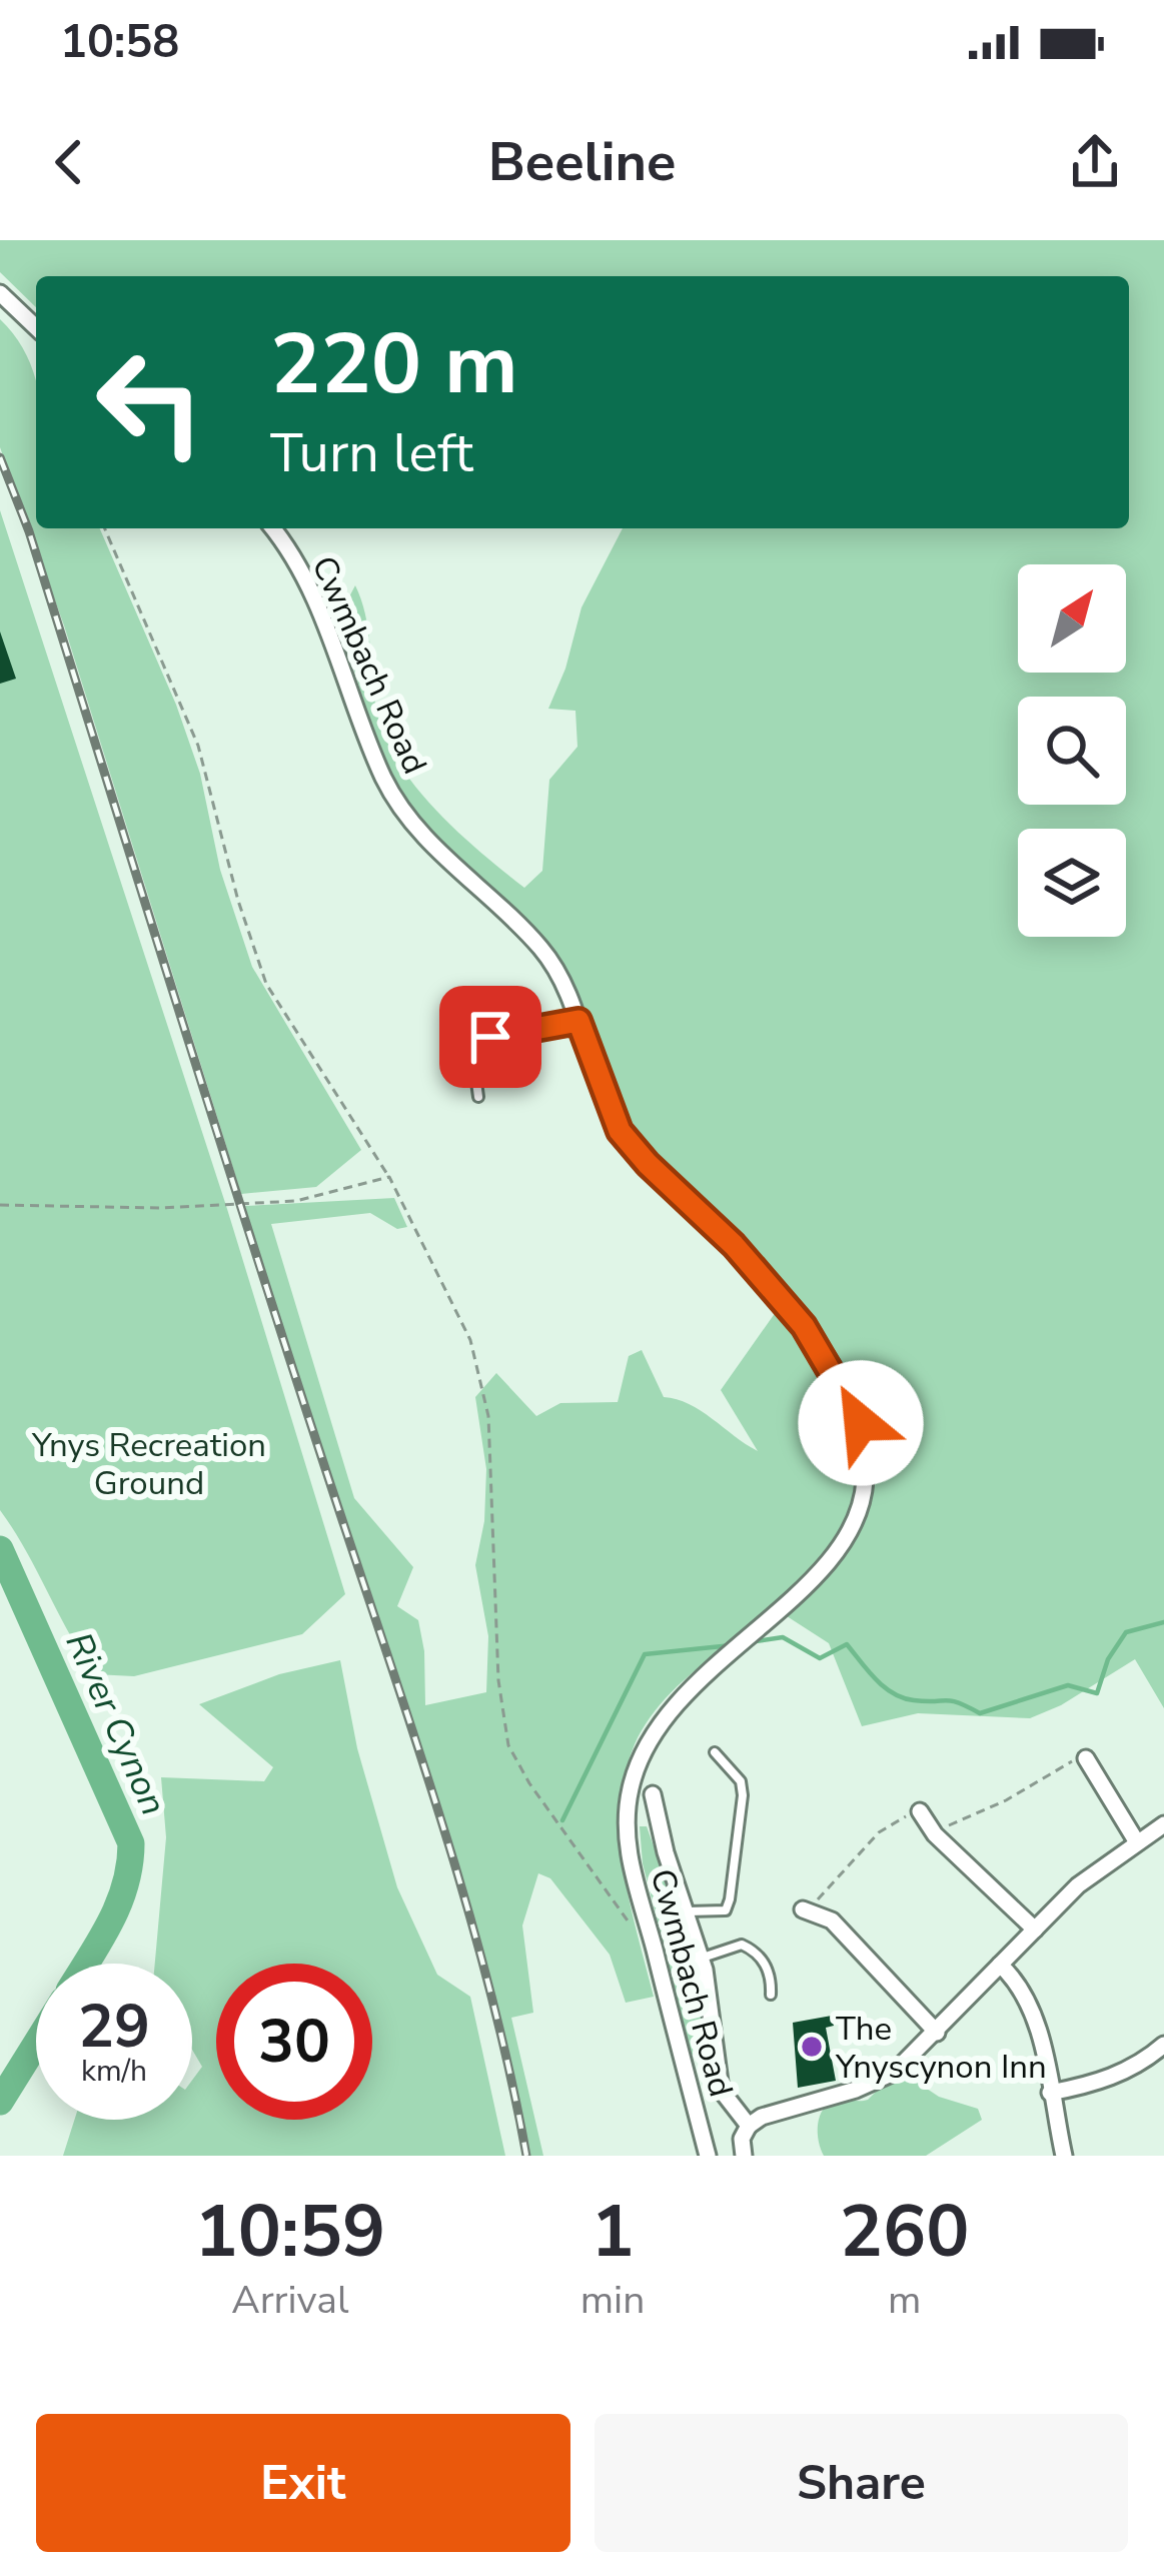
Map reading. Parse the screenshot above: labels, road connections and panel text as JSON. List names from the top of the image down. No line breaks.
{"streets":{"street":["Cwmbach Road"]},"water":["River Cynon"],"parks":["Ynys Recreation Ground"],"places":["The Ynyscynon Inn"],"north":"top right","page":{"status":"10:58","header":"Beeline","turn":["220 m","Turn left"],"speed":"29 km/h","limit":"30","eta":["10:59","Arrival","1","min","260","m"],"buttons":["Exit","Share"]}}
